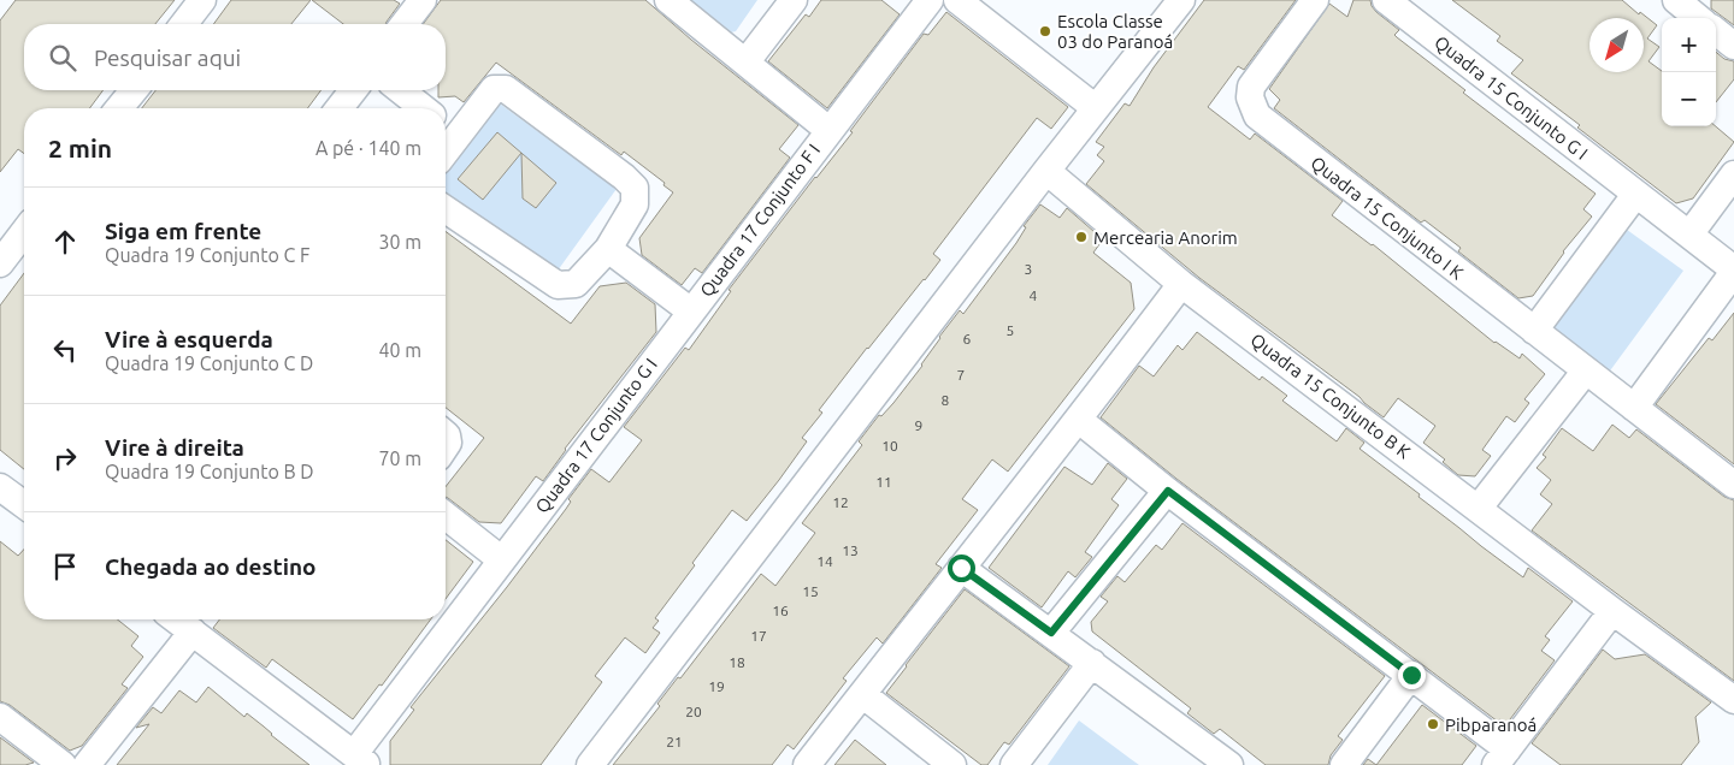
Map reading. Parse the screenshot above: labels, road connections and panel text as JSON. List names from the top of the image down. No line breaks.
{"streets":{"street":["Quadra 15 Conjunto G I","Quadra 15 Conjunto I K","Quadra 17 Conjunto F I","Quadra 15 Conjunto B K","Quadra 17 Conjunto G I"]},"crossings":[["Quadra 17 Conjunto F I","Quadra 17 Conjunto G I"]],"places":["Escola Classe 03 do Paranoá","Mercearia Anorim","Pibparanoá"],"house_numbers":["3","4","5","6","7","8","9","10","11","12","13","14","15","16","17","18","19","20","21"],"north":"bottom left","page":{"map_buttons":["+","−"],"search":"Pesquisar aqui","heading":["2 min","A pé · 140 m"],"list":[["Siga em frente","Quadra 19 Conjunto C F","30 m"],["Vire à esquerda","Quadra 19 Conjunto C D","40 m"],["Vire à direita","Quadra 19 Conjunto B D","70 m"],"Chegada ao destino"]}}
